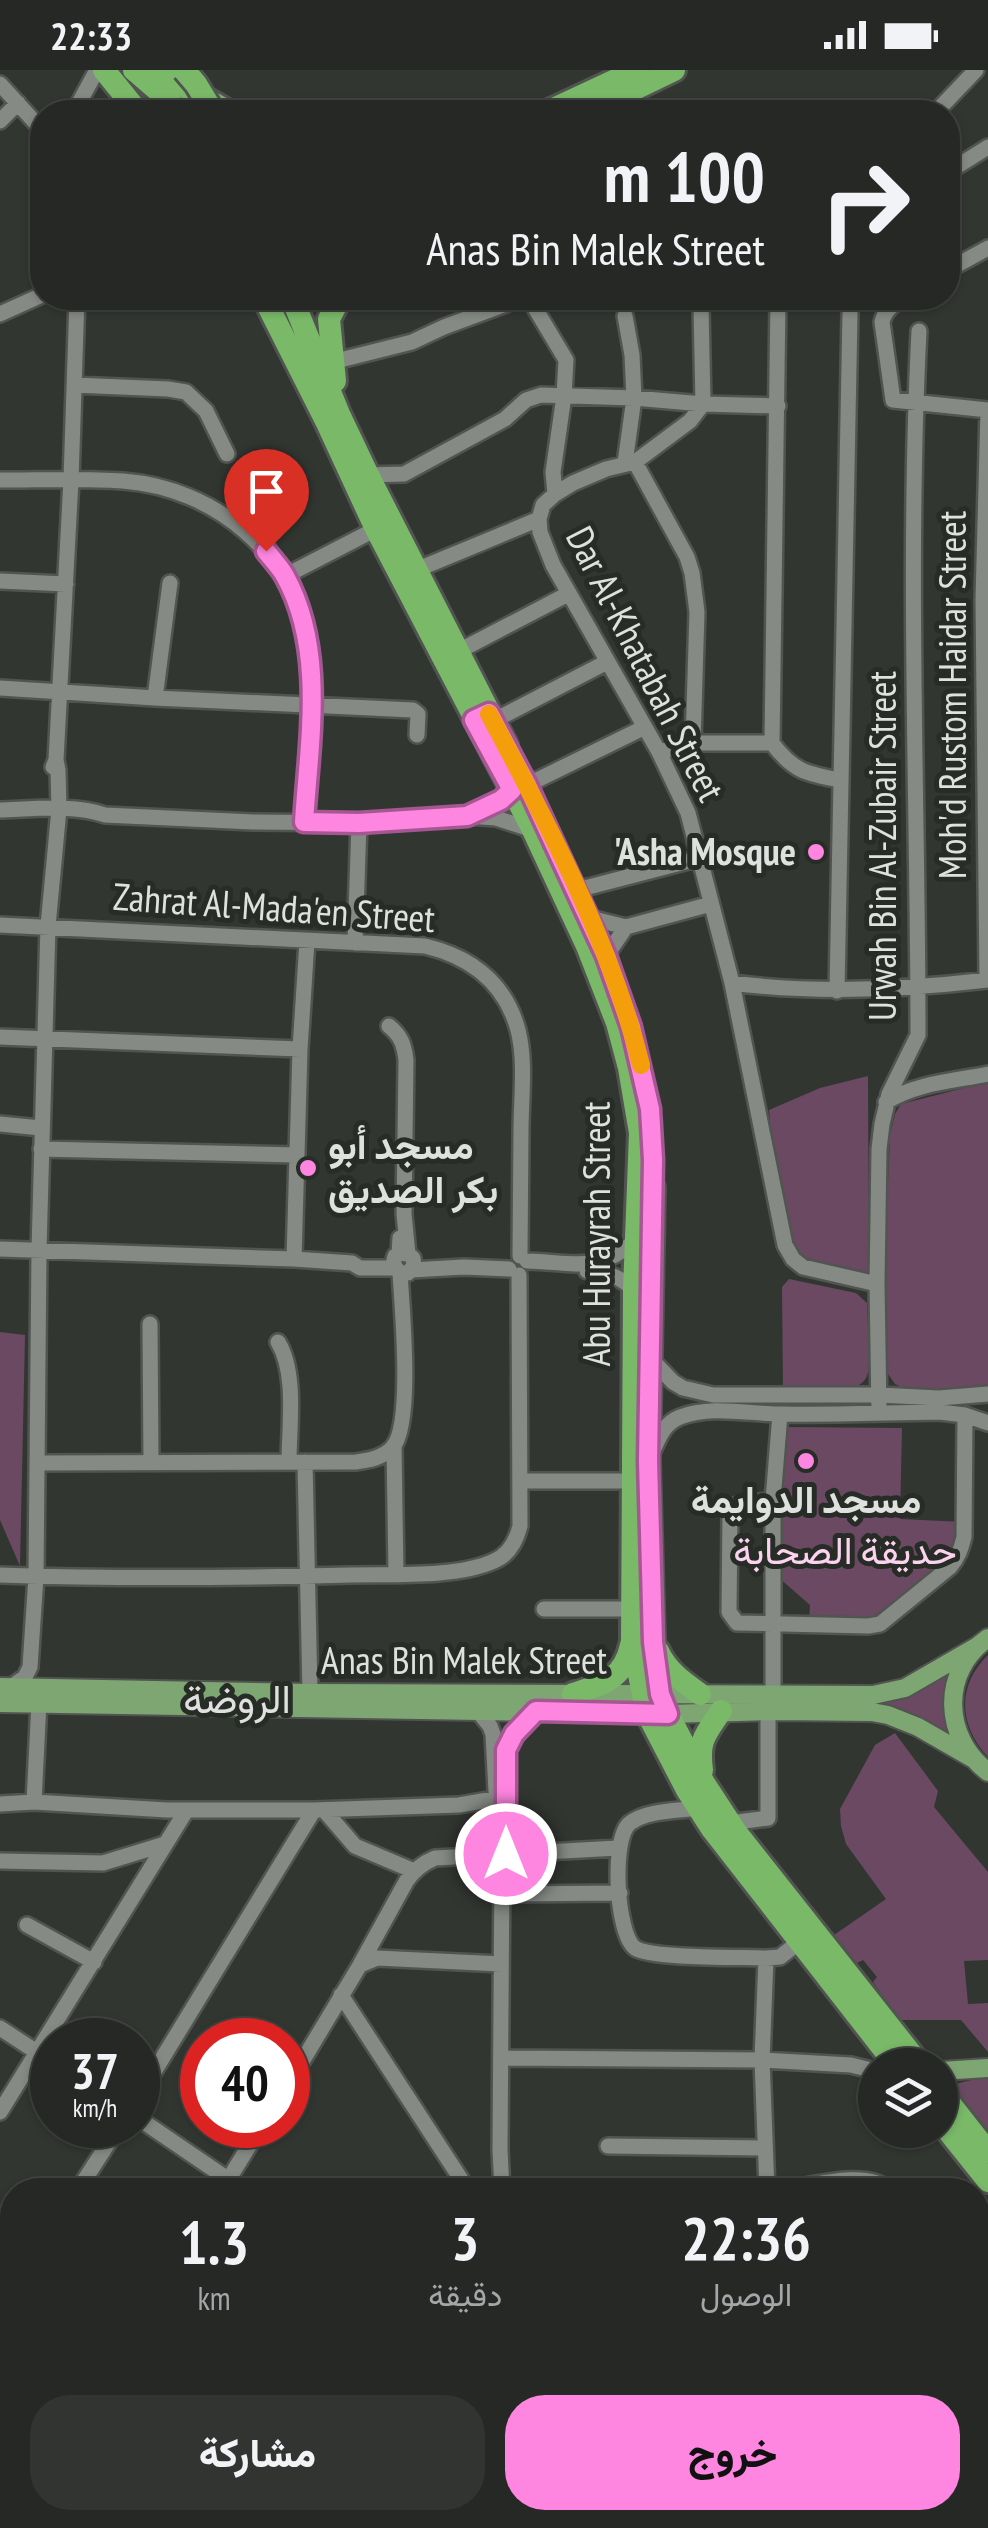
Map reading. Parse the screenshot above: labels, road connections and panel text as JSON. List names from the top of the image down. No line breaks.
{"streets":{"highway":["Abu Hurayrah Street"],"main road":["Anas Bin Malek Street"],"street":["Dar Al-Khatabah Street","Moh'd Rustom Haidar Street","Urwah Bin Al-Zubair Street","Zahrat Al-Mada'en Street"]},"crossings":[["Dar Al-Khatabah Street","Urwah Bin Al-Zubair Street"],["Abu Hurayrah Street","Anas Bin Malek Street"]],"districts":["الروضة"],"parks":["حديقة الصحابة"],"places":["'Asha Mosque","مسجد أبو بكر الصديق","مسجد الدوايمة"],"page":{"status":"22:33","turn":["100 m","Anas Bin Malek Street"],"speed":"37 km/h","limit":"40","eta":["22:36","الوصول","3","دقيقة","1.3","km"],"buttons":["خروج","مشاركة"]}}
